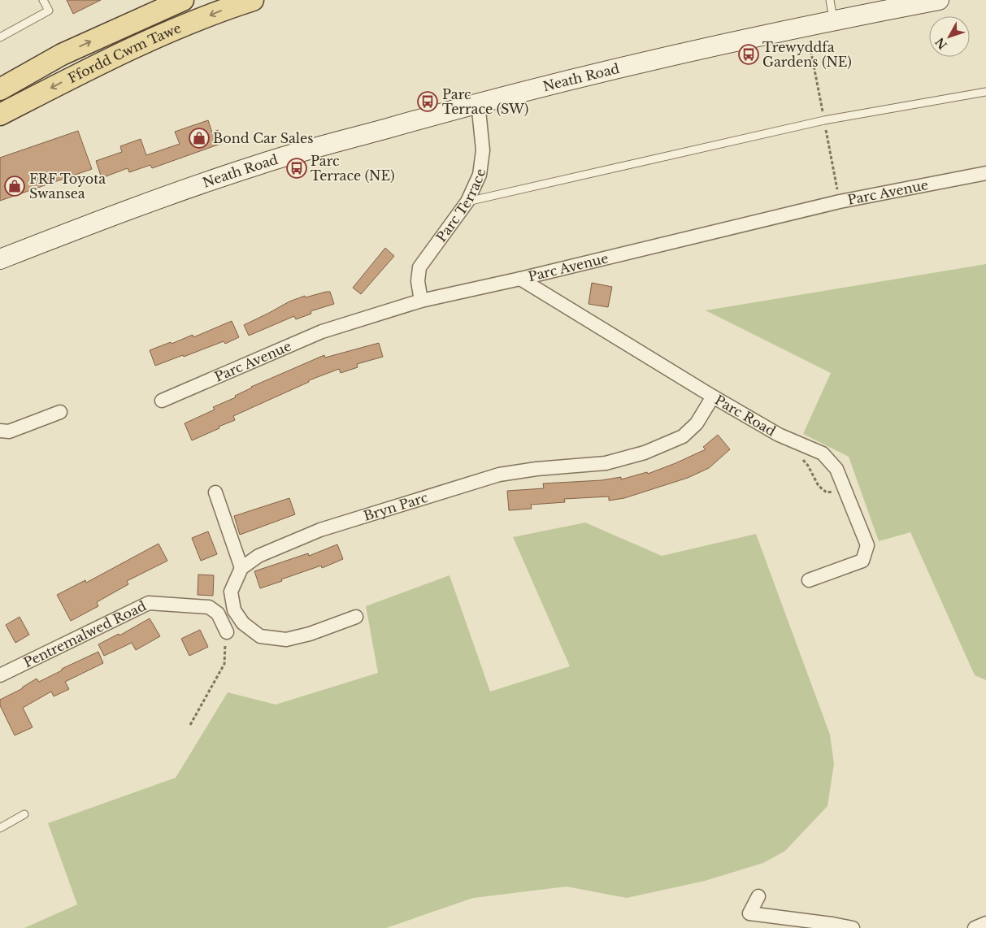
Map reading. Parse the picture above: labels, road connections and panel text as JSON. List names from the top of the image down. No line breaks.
{"streets":{"main road":["Ffordd Cwm Tawe","Neath Road"],"street":["Parc Avenue","Parc Terrace","Parc Road","Bryn Parc","Pentremalwed Road"]},"crossings":[["Neath Road","Parc Terrace"],["Parc Avenue","Parc Terrace"],["Parc Avenue","Parc Road"],["Parc Road","Bryn Parc"]],"places":{"bus stop":["Trewyddfa Gardens (NE)","Parc Terrace (SW)","Parc Terrace (NE)"],"shop":["Bond Car Sales","FRF Toyota Swansea"]},"north":"bottom left"}
